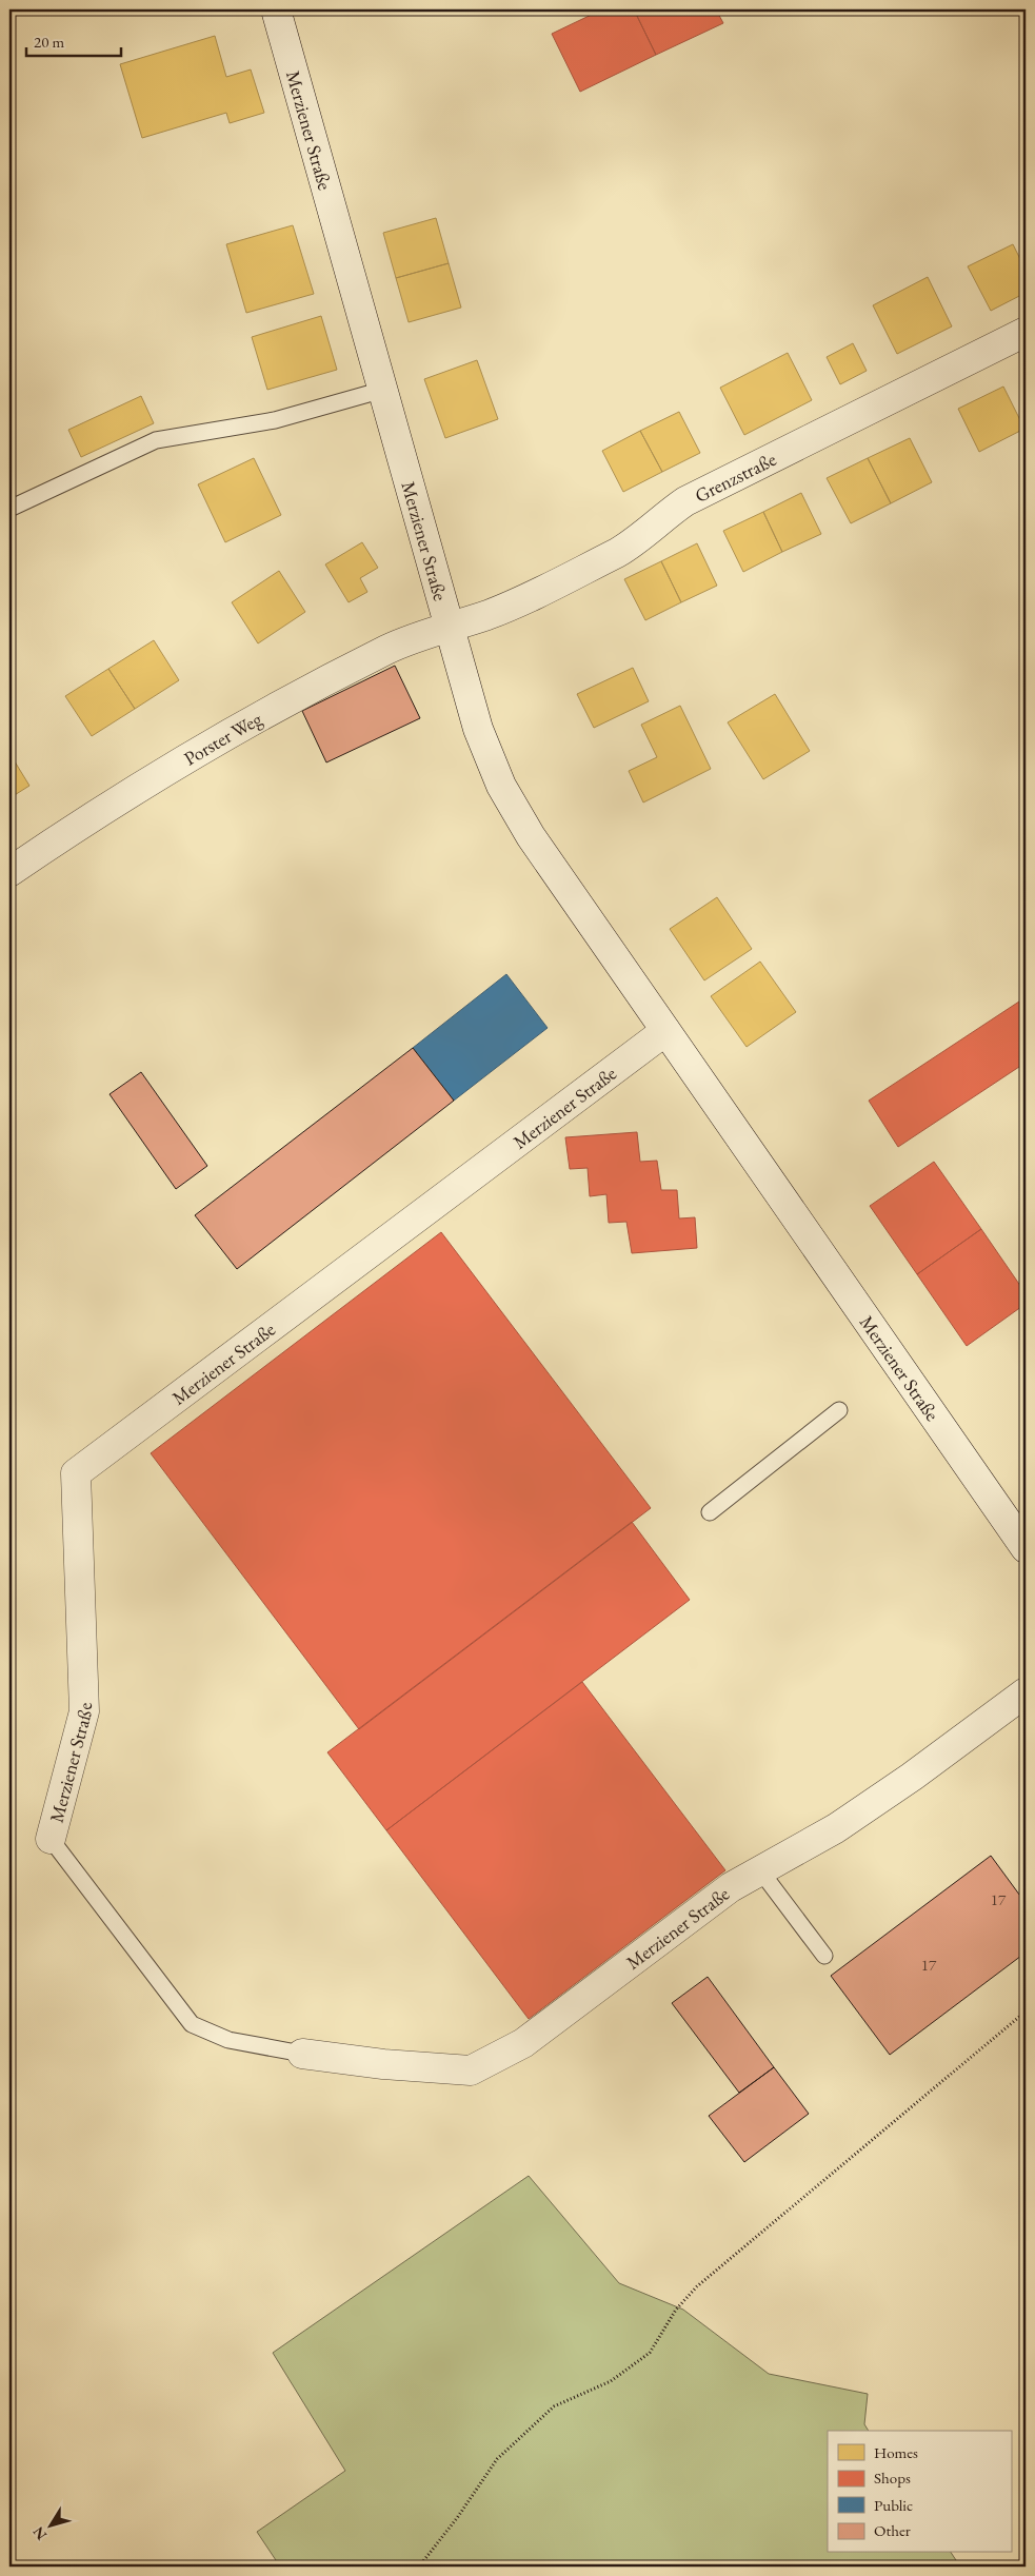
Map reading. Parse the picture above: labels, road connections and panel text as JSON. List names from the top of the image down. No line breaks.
{"streets":{"street":["Merziener Straße","Grenzstraße","Porster Weg"]},"crossings":[["Merziener Straße","Grenzstraße"],["Merziener Straße","Porster Weg"],["Grenzstraße","Porster Weg"]],"house_numbers":["17","17"],"legend":["Homes","Shops","Public","Other"],"scale_bar":"20 m","north":"bottom left"}
